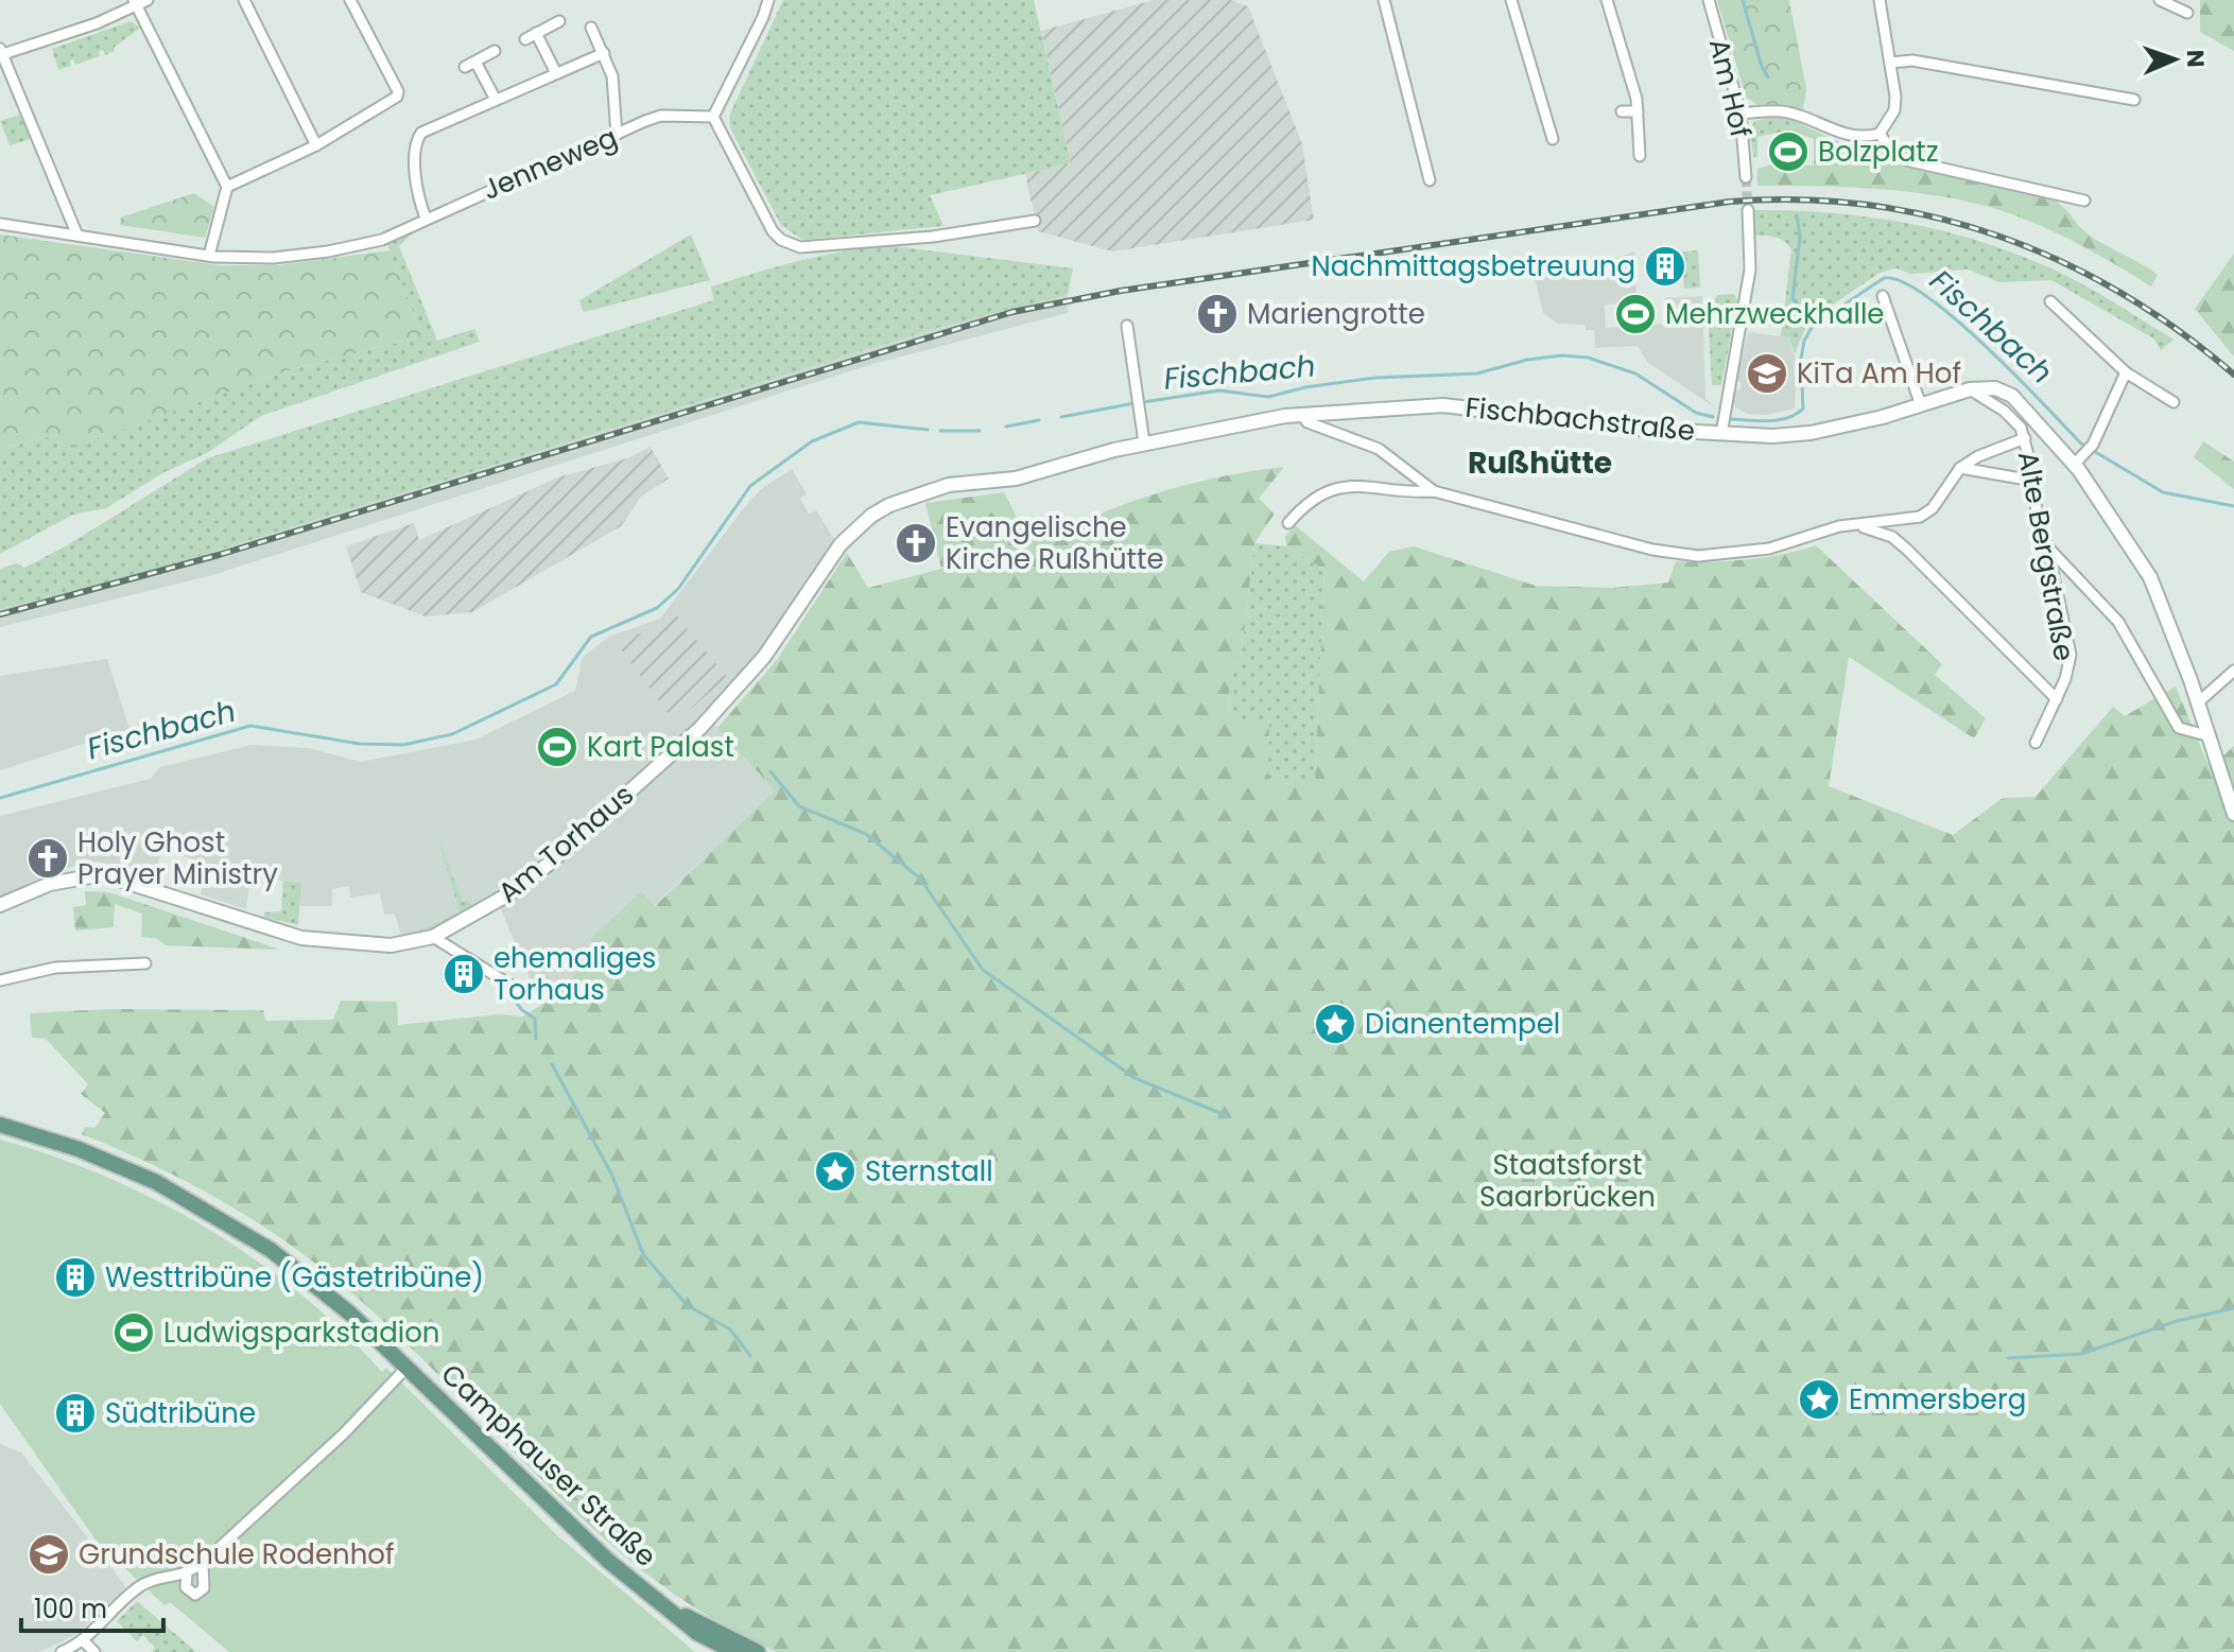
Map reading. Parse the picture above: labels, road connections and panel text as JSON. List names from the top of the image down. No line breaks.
{"streets":{"main road":["Fischbachstraße","Am Torhaus","Camphauser Straße"],"street":["Am Hof","Jenneweg","Alte Bergstraße"]},"crossings":[["Fischbachstraße","Alte Bergstraße"],["Fischbachstraße","Am Torhaus"]],"districts":["Rußhütte"],"water":["Fischbach"],"parks":["Staatsforst Saarbrücken"],"places":{"sports":["Bolzplatz","Mehrzweckhalle","Kart Palast","Ludwigsparkstadion"],"building":["Nachmittagsbetreuung","ehemaliges Torhaus","Westtribüne (Gästetribüne)","Südtribüne"],"church":["Mariengrotte","Evangelische Kirche Rußhütte","Holy Ghost Prayer Ministry"],"school or university":["KiTa Am Hof","Grundschule Rodenhof"],"place":["Dianentempel","Sternstall","Emmersberg"]},"scale_bar":"100 m","north":"right"}
